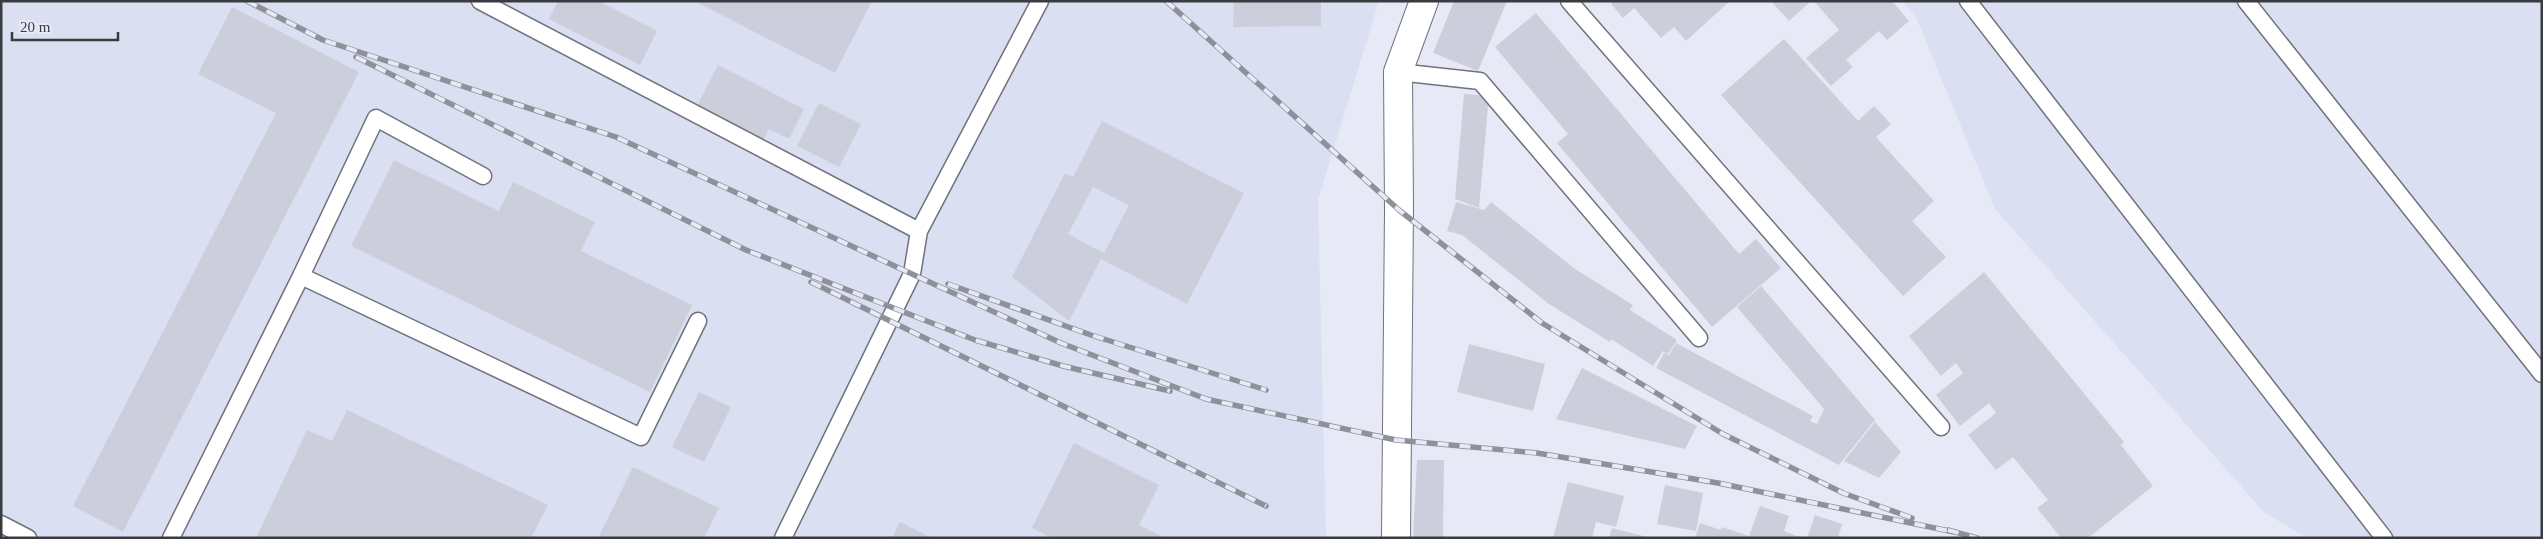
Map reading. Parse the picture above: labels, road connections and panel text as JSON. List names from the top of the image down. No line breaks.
{"scale_bar":"20 m"}
